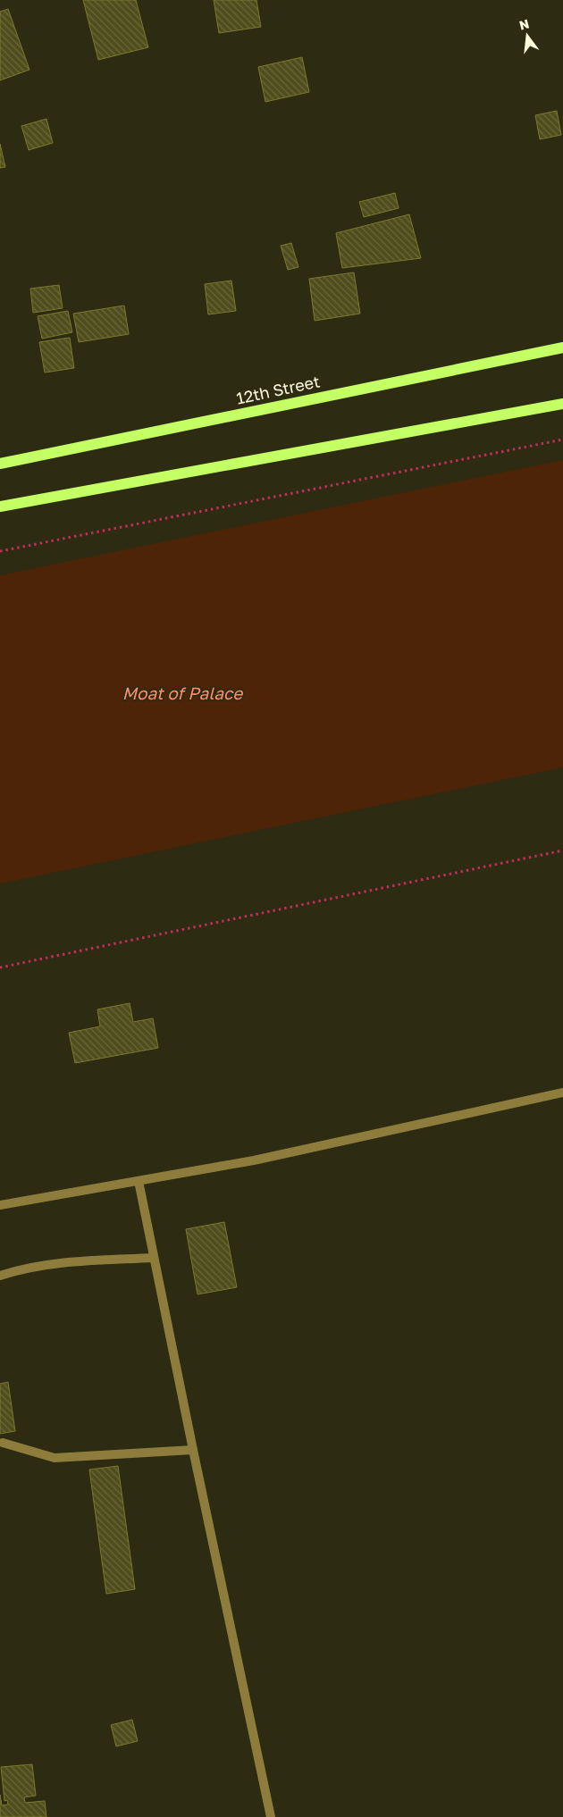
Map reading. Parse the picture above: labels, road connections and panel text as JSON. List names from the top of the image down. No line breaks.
{"streets":{"main road":["12th Street"]},"water":["Moat of Palace"],"north":"top"}
